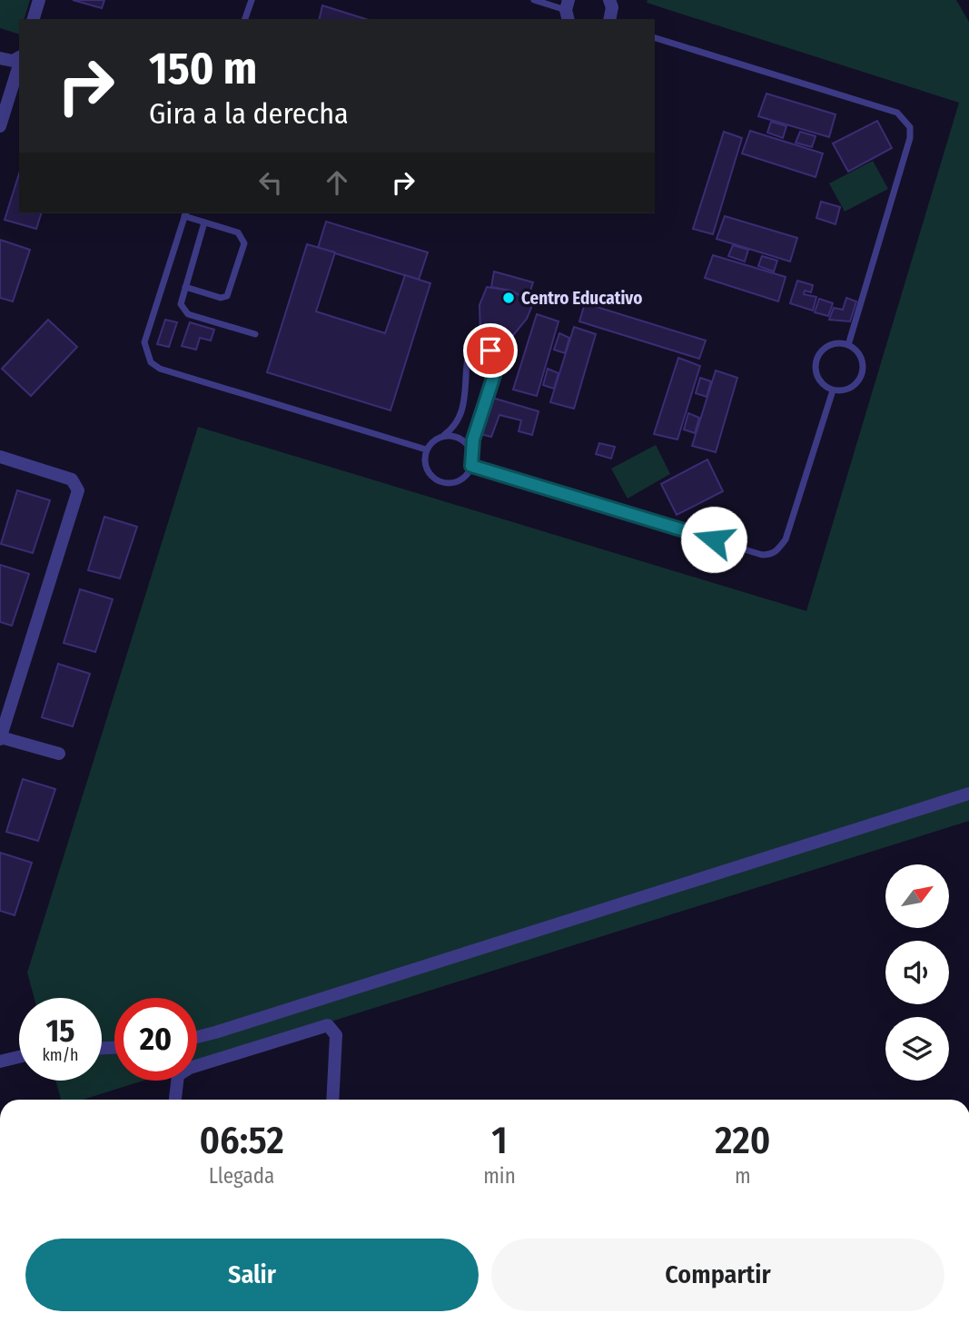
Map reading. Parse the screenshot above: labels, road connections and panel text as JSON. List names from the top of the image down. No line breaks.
{"places":["Centro Educativo"],"north":"top right","page":{"turn":["150 m","Gira a la derecha"],"speed":"15 km/h","limit":"20","eta":["06:52","Llegada","1","min","220","m"],"buttons":["Salir","Compartir"]}}
